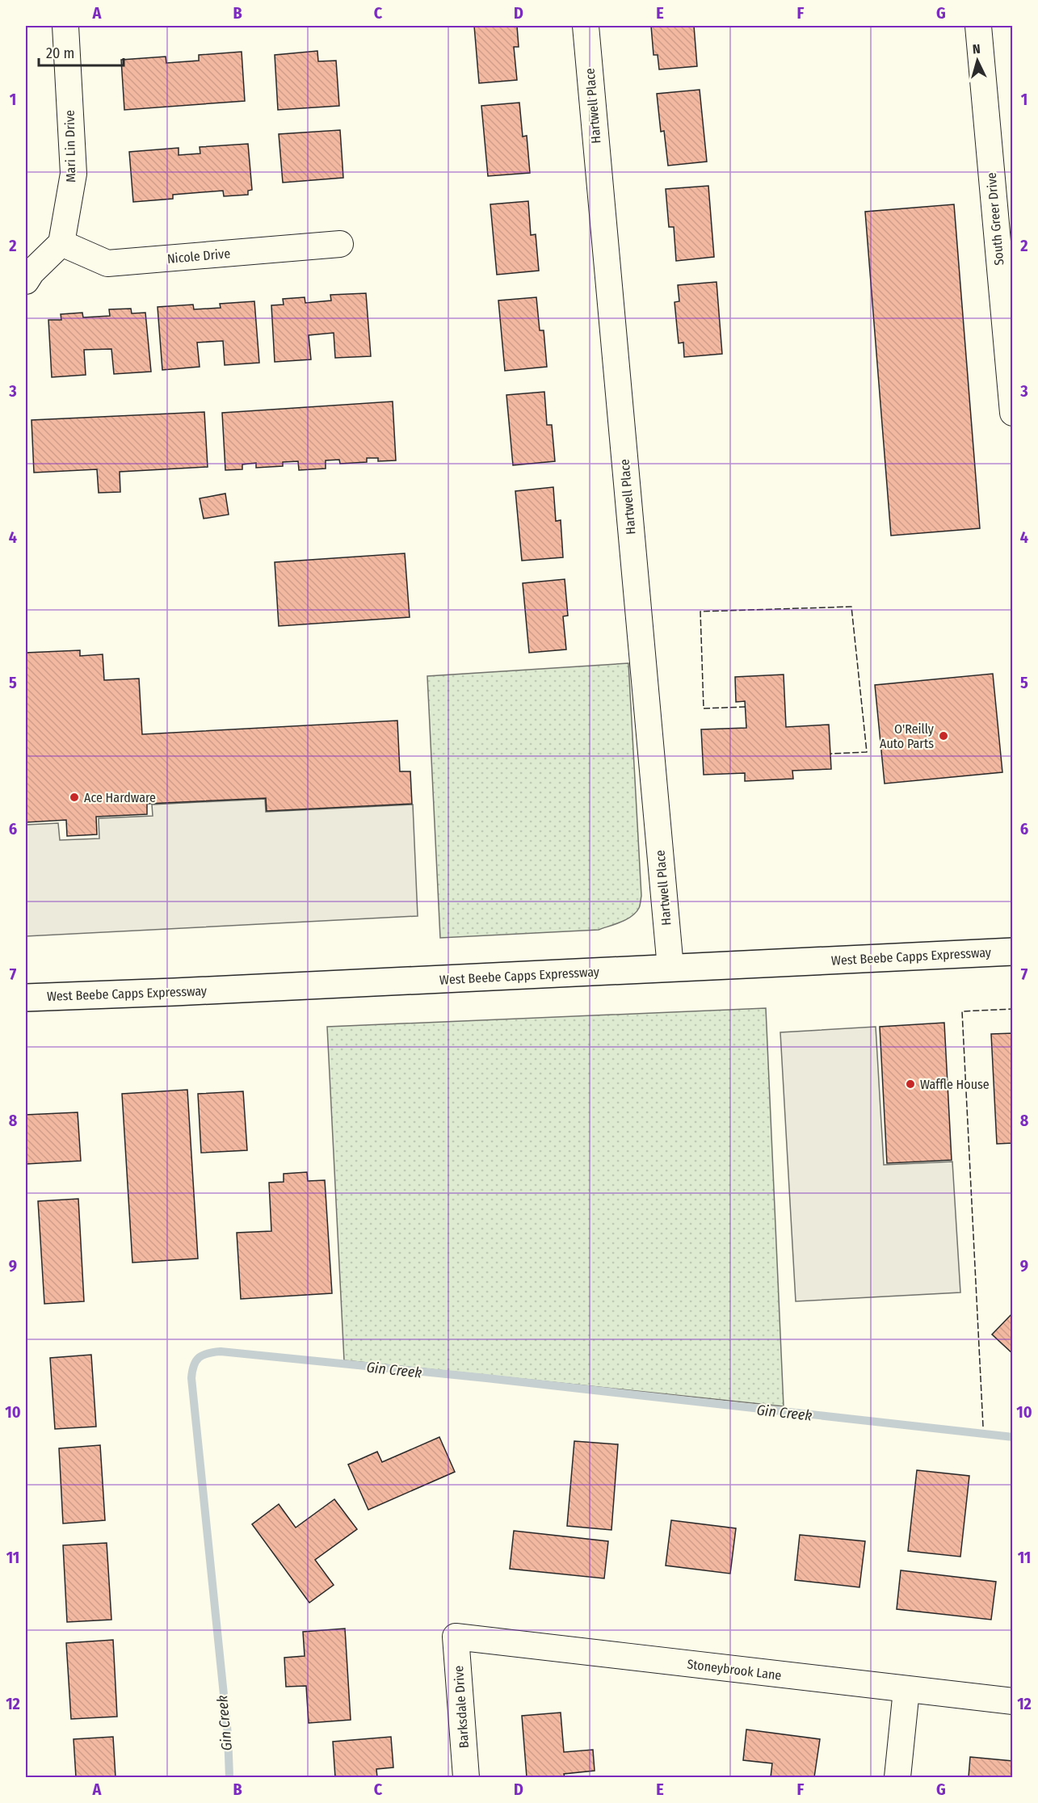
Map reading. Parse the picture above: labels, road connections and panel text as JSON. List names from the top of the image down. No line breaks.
{"streets":{"main road":["West Beebe Capps Expressway"],"street":["Hartwell Place","Mari Lin Drive","South Greer Drive","Nicole Drive","Stoneybrook Lane","Barksdale Drive"]},"crossings":[["Hartwell Place","West Beebe Capps Expressway"],["Mari Lin Drive","Nicole Drive"],["Stoneybrook Lane","Barksdale Drive"]],"water":["Gin Creek"],"places":["O'Reilly Auto Parts","Ace Hardware","Waffle House"],"scale_bar":"20 m","north":"top","grid":{"columns":["A","B","C","D","E","F","G"],"rows":["1","2","3","4","5","6","7","8","9","10","11","12"]}}
